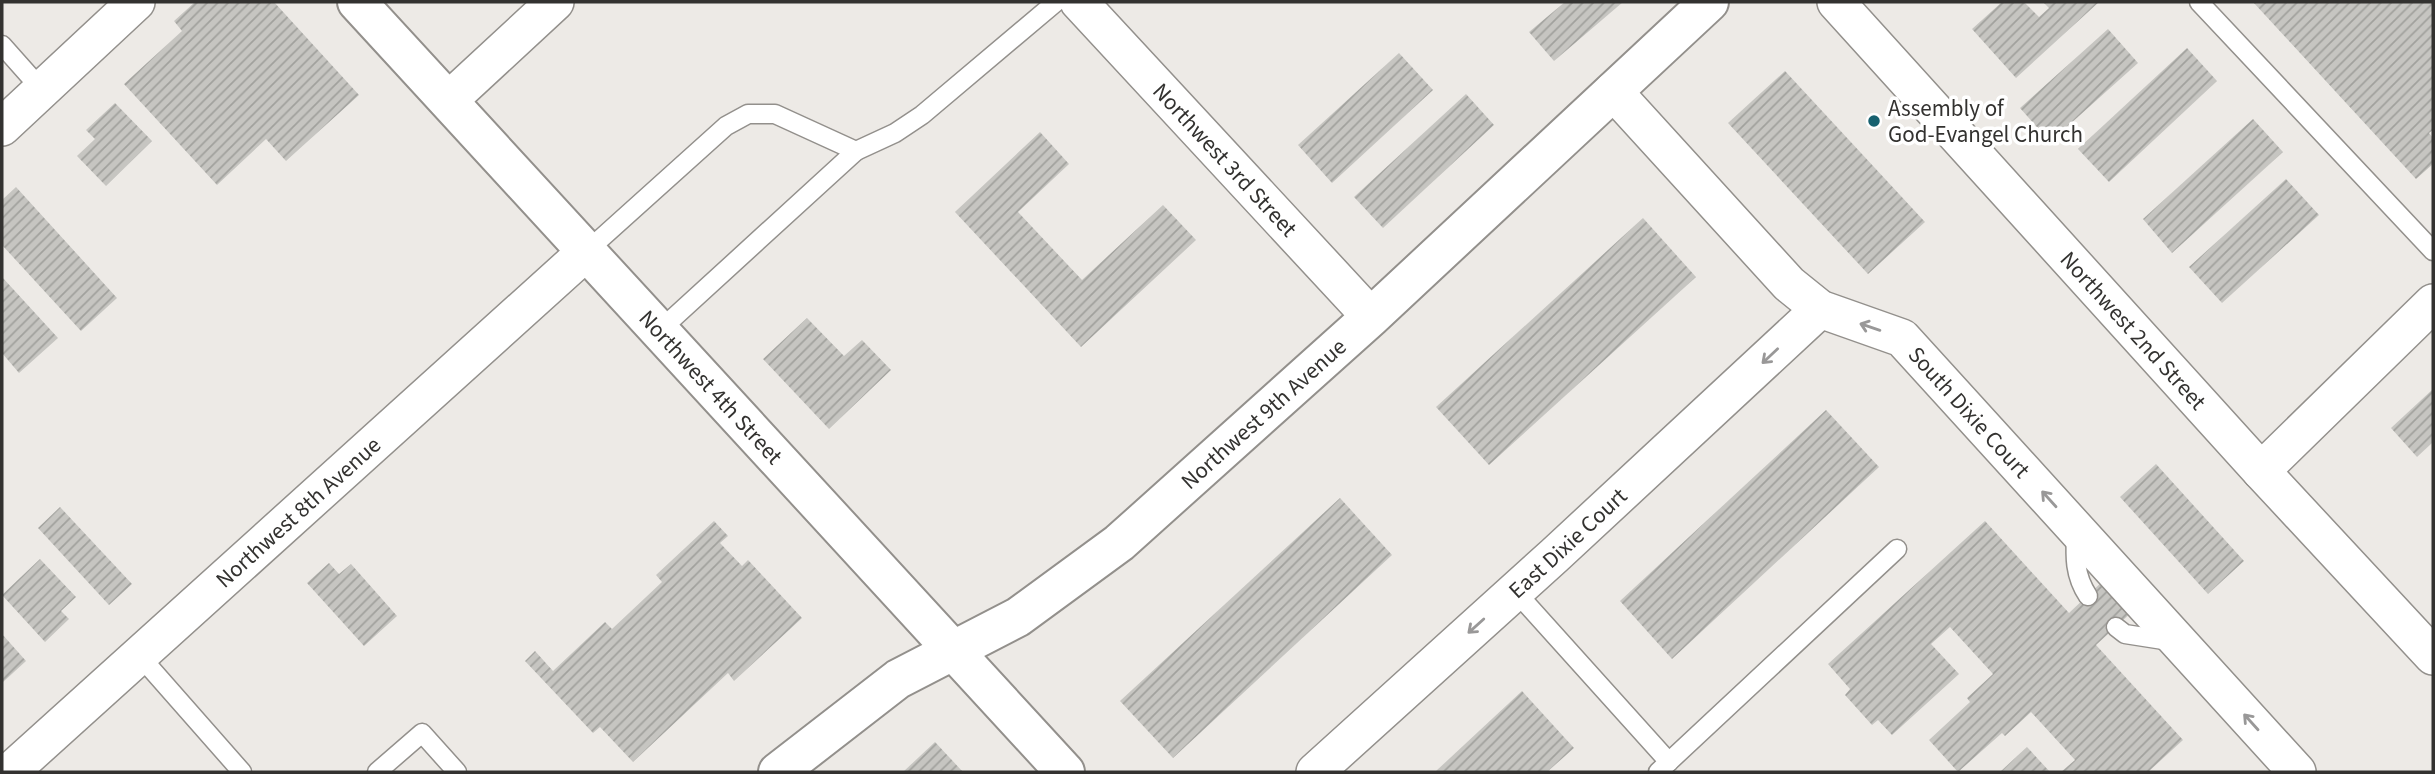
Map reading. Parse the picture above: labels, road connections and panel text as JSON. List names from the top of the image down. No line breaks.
{"streets":{"main road":["Northwest 4th Street","Northwest 9th Avenue"],"street":["Northwest 3rd Street","Northwest 2nd Street","South Dixie Court","Northwest 8th Avenue","East Dixie Court"]},"crossings":[["Northwest 3rd Street","Northwest 9th Avenue"],["Northwest 4th Street","Northwest 9th Avenue"],["Northwest 4th Street","Northwest 8th Avenue"],["South Dixie Court","Northwest 9th Avenue"],["South Dixie Court","East Dixie Court"]],"one_way":["South Dixie Court","East Dixie Court"],"places":["Assembly of God-Evangel Church"]}
